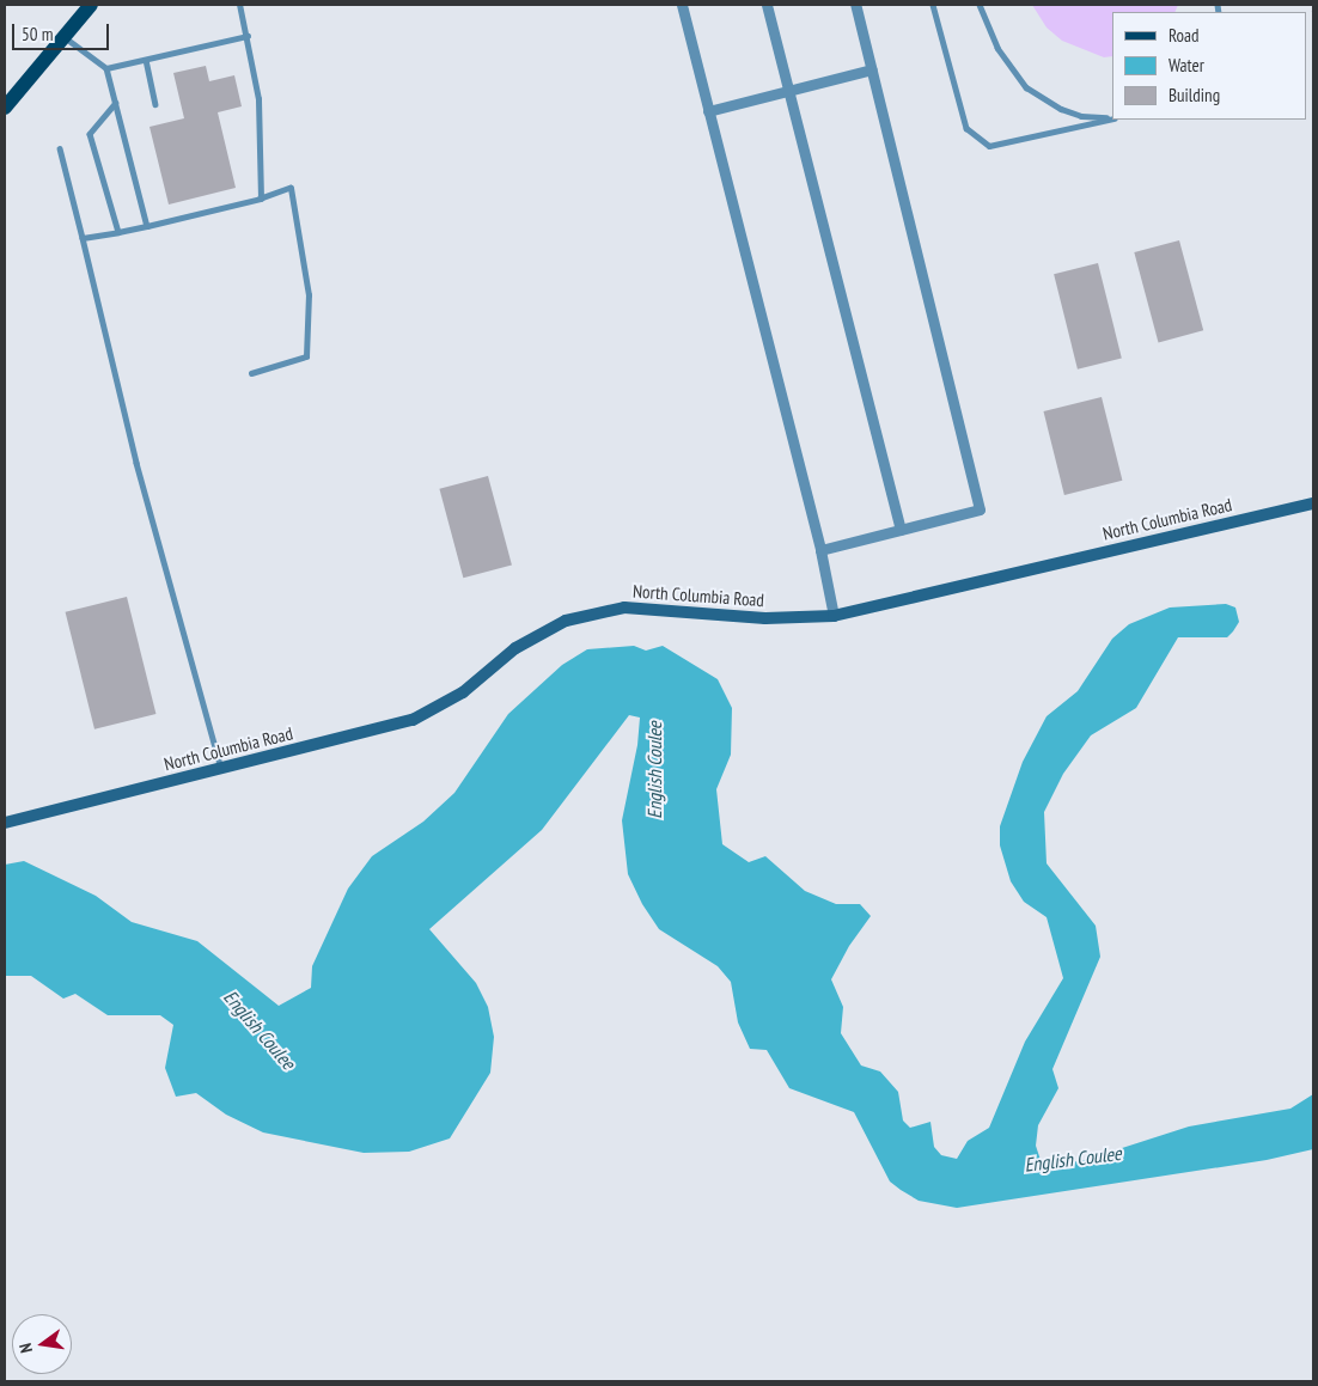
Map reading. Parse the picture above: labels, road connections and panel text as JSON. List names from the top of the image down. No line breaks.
{"streets":{"street":["North Columbia Road"]},"water":["English Coulee"],"legend":["Road","Water","Building"],"scale_bar":"50 m","north":"left"}
